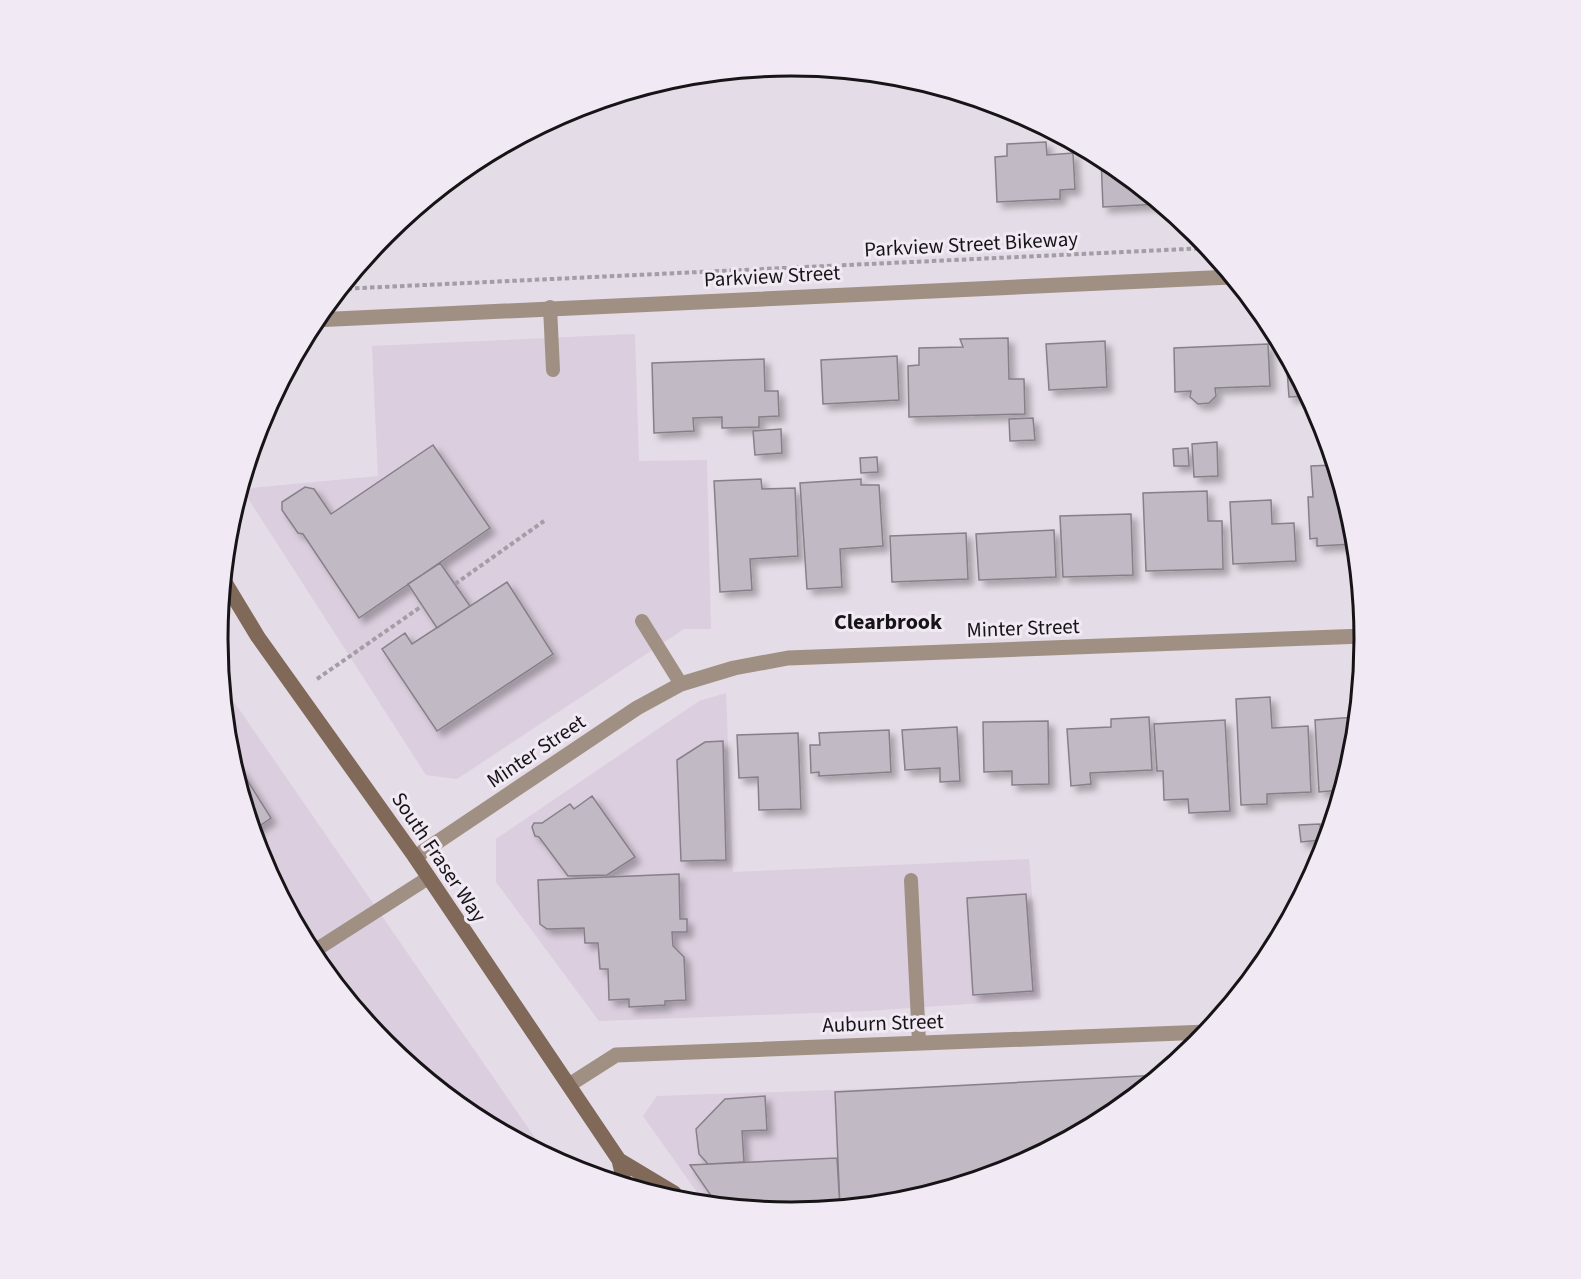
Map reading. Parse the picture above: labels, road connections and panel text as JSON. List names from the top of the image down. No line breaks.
{"streets":{"main road":["South Fraser Way"],"street":["Parkview Street","Minter Street","Auburn Street"],"path":["Parkview Street Bikeway"]},"crossings":[["Minter Street","South Fraser Way"],["South Fraser Way","Auburn Street"]],"districts":["Clearbrook"]}
